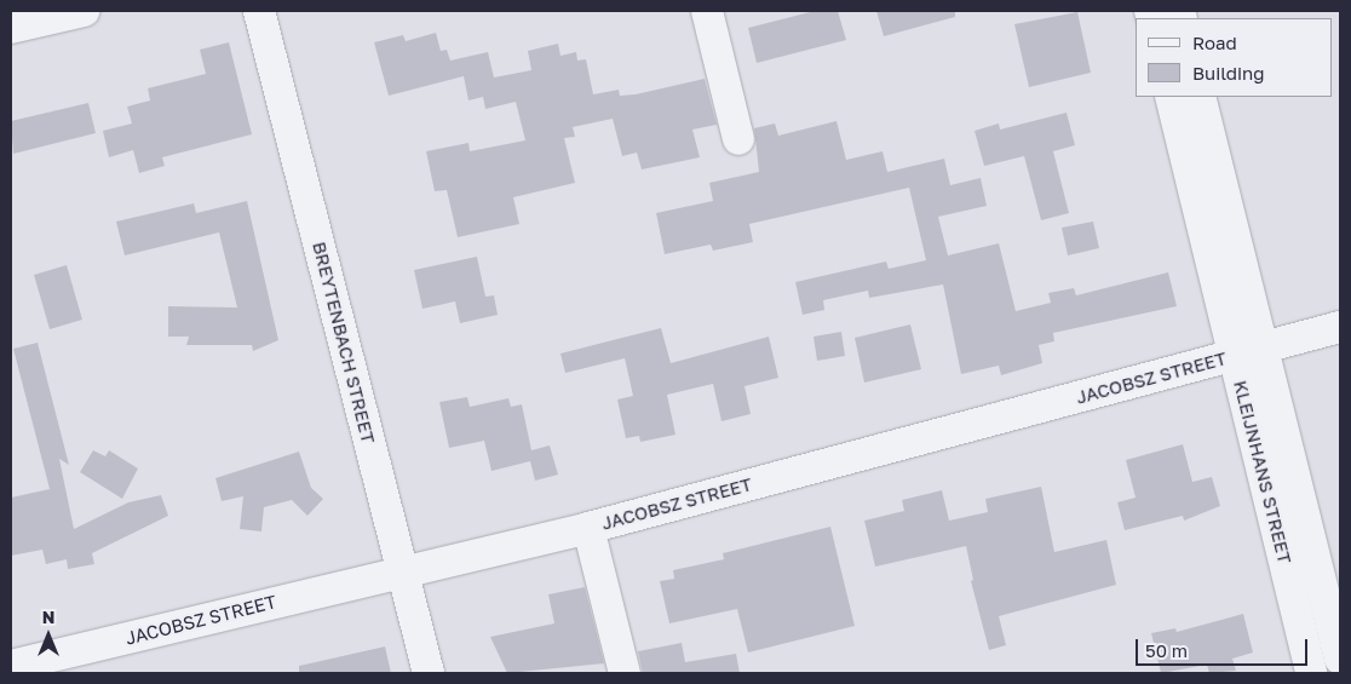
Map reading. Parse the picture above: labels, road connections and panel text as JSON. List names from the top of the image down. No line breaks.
{"streets":{"street":["BREYTENBACH STREET","JACOBSZ STREET","KLEIJNHANS STREET"]},"crossings":[["BREYTENBACH STREET","JACOBSZ STREET"],["JACOBSZ STREET","KLEIJNHANS STREET"]],"legend":["Road","Building"],"scale_bar":"50 m","north":"top"}
